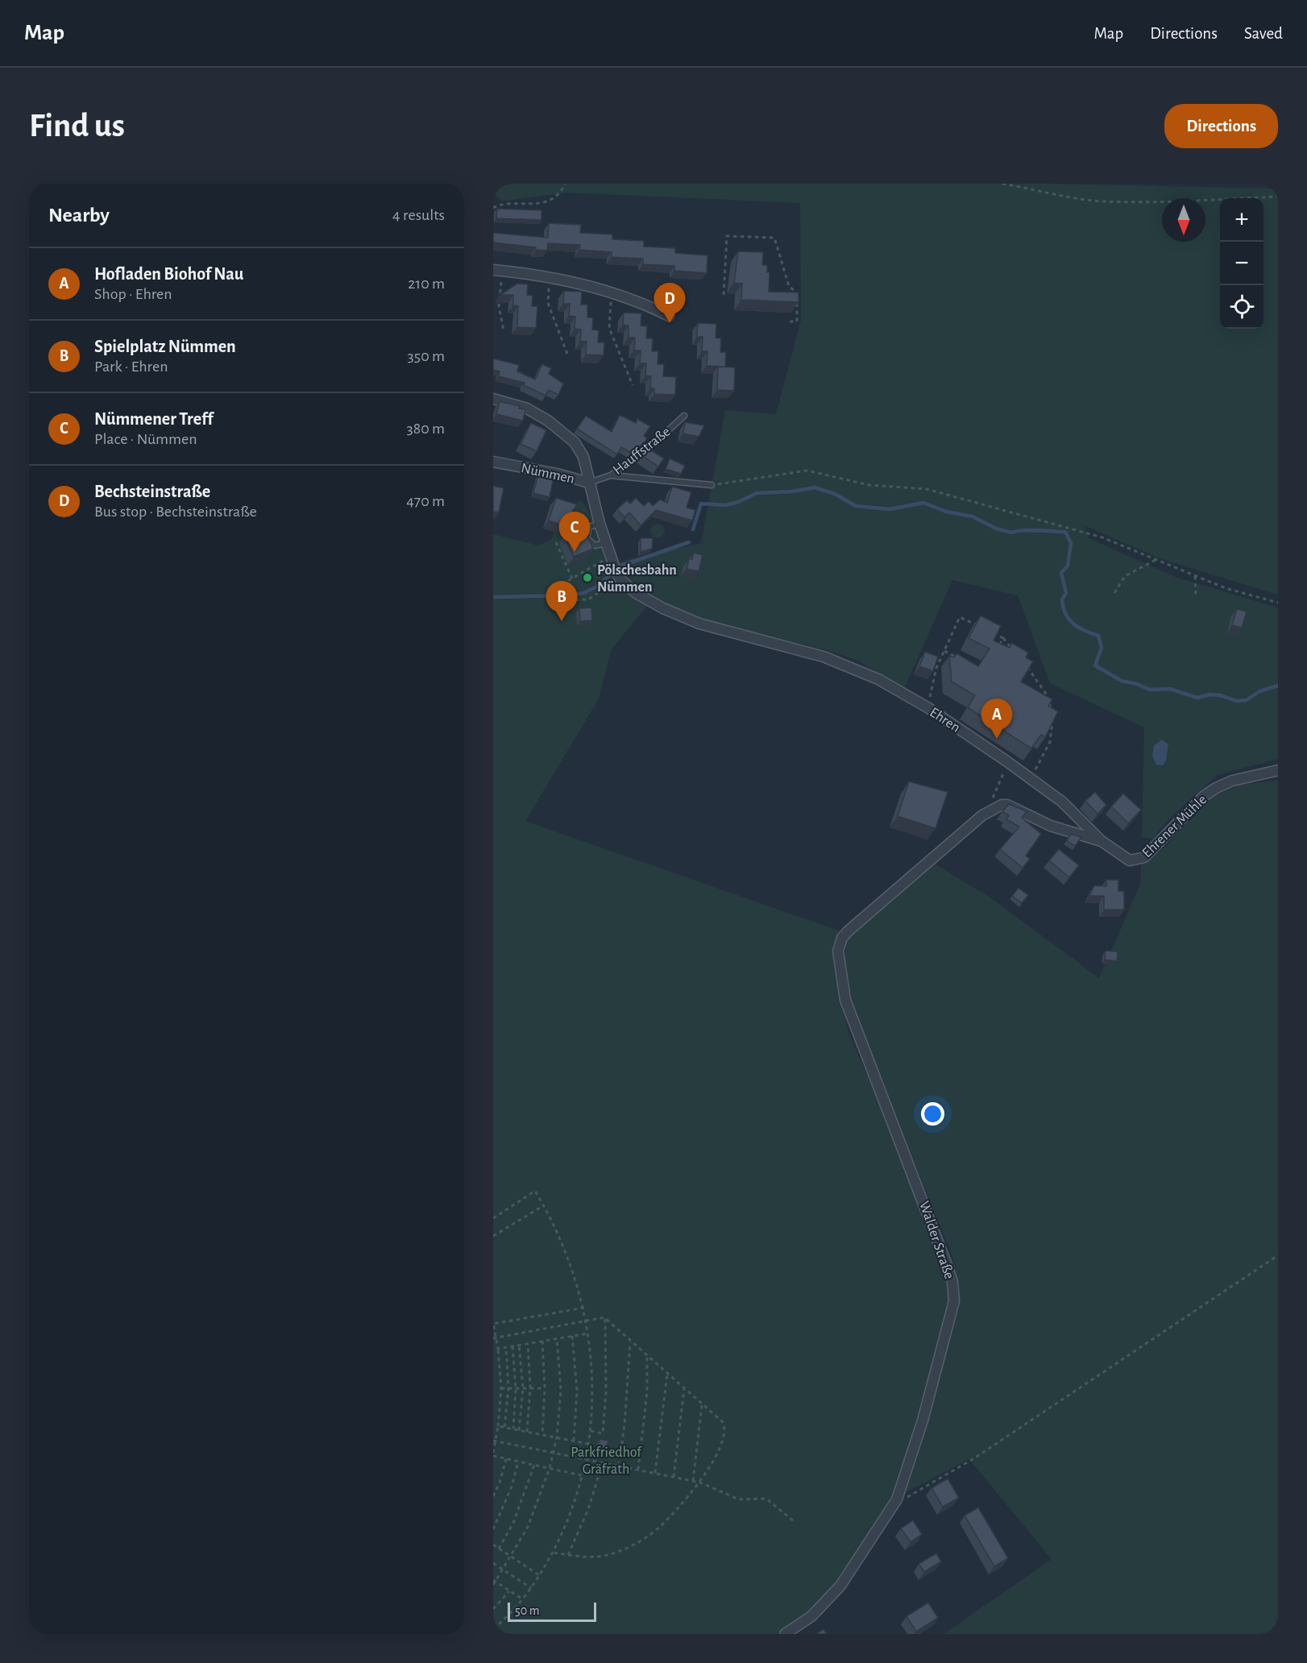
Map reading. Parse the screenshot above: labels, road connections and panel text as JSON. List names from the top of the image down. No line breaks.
{"streets":{"street":["Nümmen","Ehren","Ehrener Mühle","Walder Straße"],"lane":["Hauffstraße"]},"crossings":[["Hauffstraße","Nümmen"],["Nümmen","Ehren"],["Ehren","Ehrener Mühle"]],"parks":["Parkfriedhof Gräfrath"],"places":["Pölschesbahn Nümmen"],"scale_bar":"50 m","north":"bottom","page":{"header":"Map","nav":["Map","Directions","Saved"],"buttons":"Directions","title":"Find us","heading":["Nearby","4 results"],"map_buttons":["+","−"],"list":[{"mark":"A","name":"Hofladen Biohof Nau","note":"Shop · Ehren","value":"210 m"},{"mark":"B","name":"Spielplatz Nümmen","note":"Park · Ehren","value":"350 m"},{"mark":"C","name":"Nümmener Treff","note":"Place · Nümmen","value":"380 m"},{"mark":"D","name":"Bechsteinstraße","note":"Bus stop · Bechsteinstraße","value":"470 m"}],"pins":["D","C","B","A"],"scale":"50 m"}}
